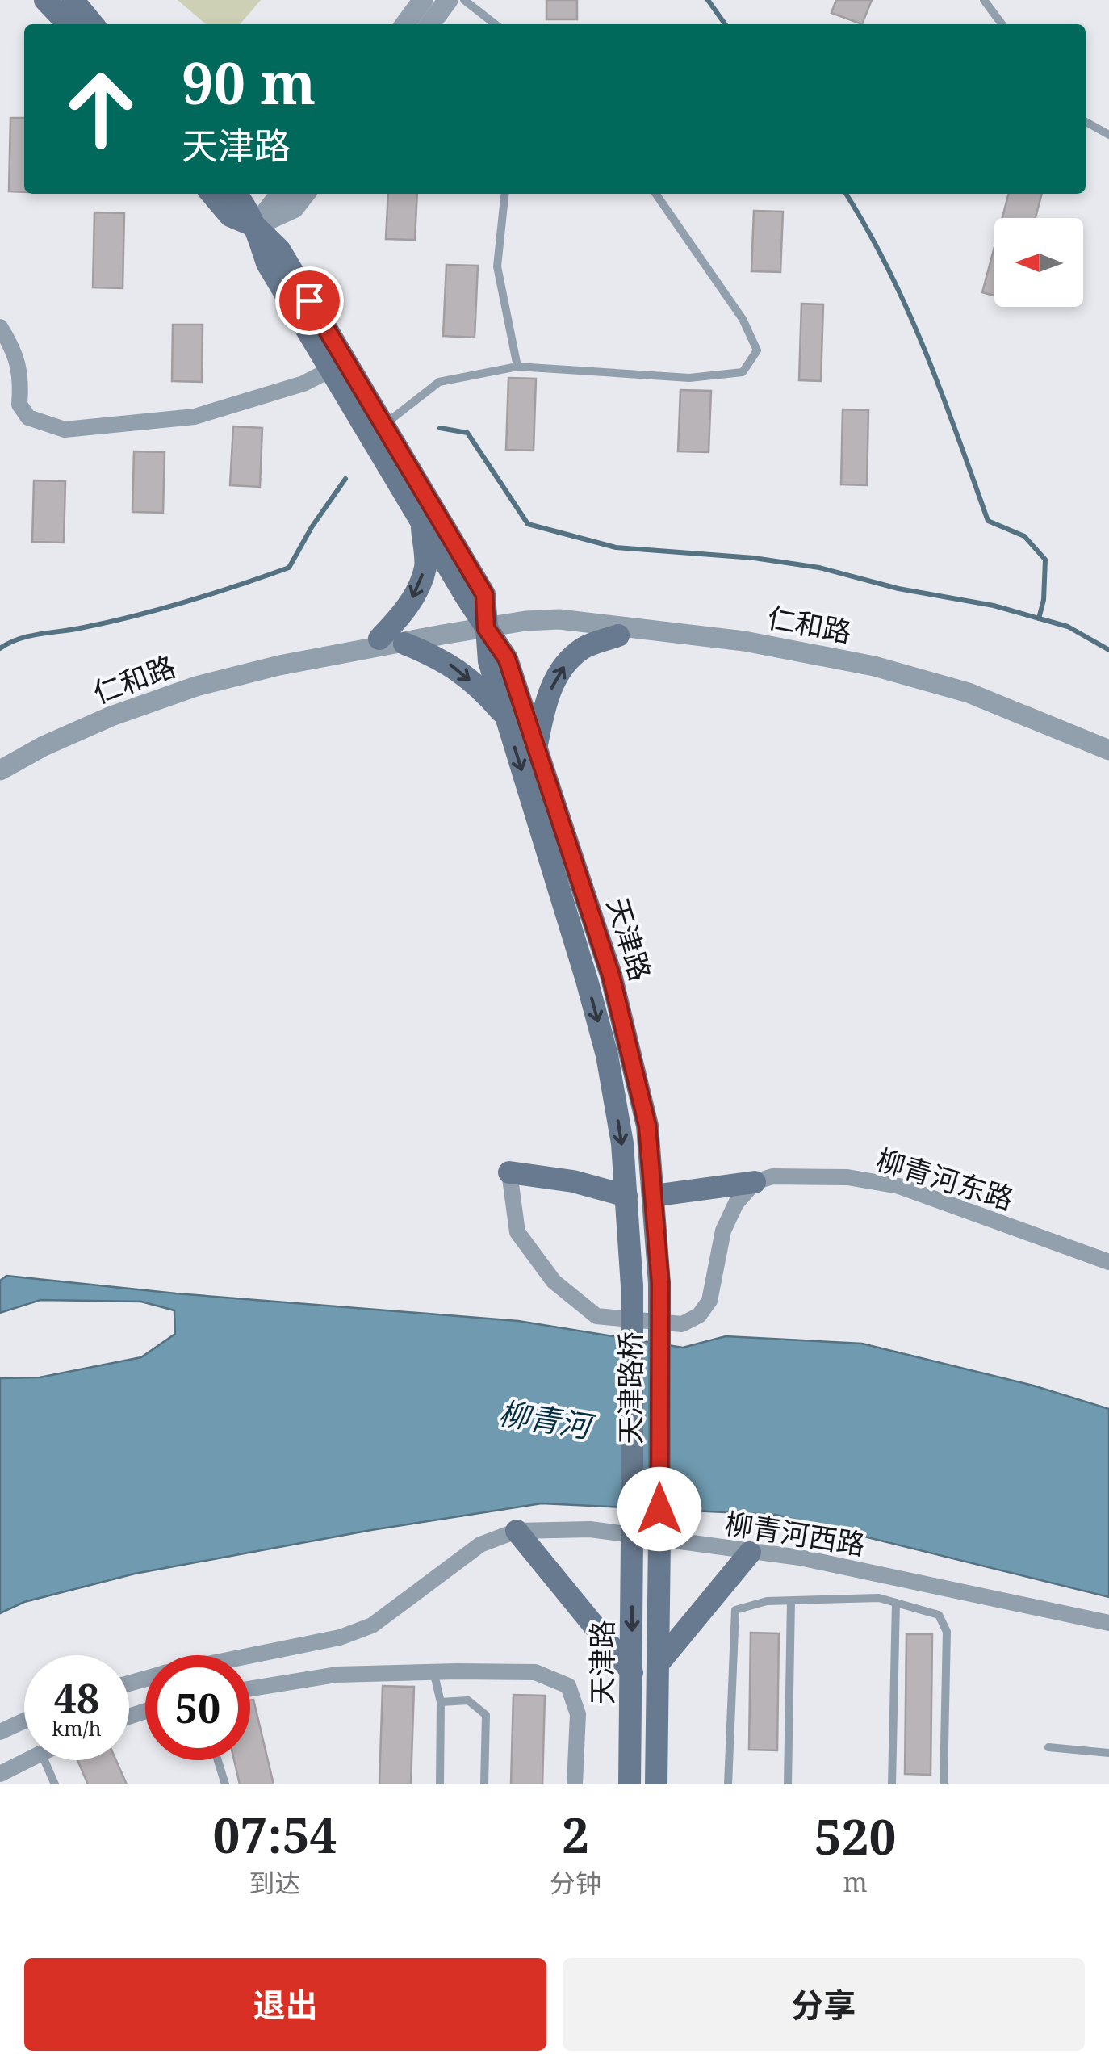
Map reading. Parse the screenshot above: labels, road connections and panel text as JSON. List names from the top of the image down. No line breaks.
{"streets":{"main road":["天津路","天津路桥"],"street":["仁和路","柳青河东路","柳青河西路"]},"crossings":[["仁和路","天津路"],["天津路","天津路桥"]],"water":["柳青河"],"north":"left","page":{"turn":["90 m","天津路"],"speed":"48 km/h","limit":"50","eta":["07:54","到达","2","分钟","520","m"],"buttons":["退出","分享"]}}
